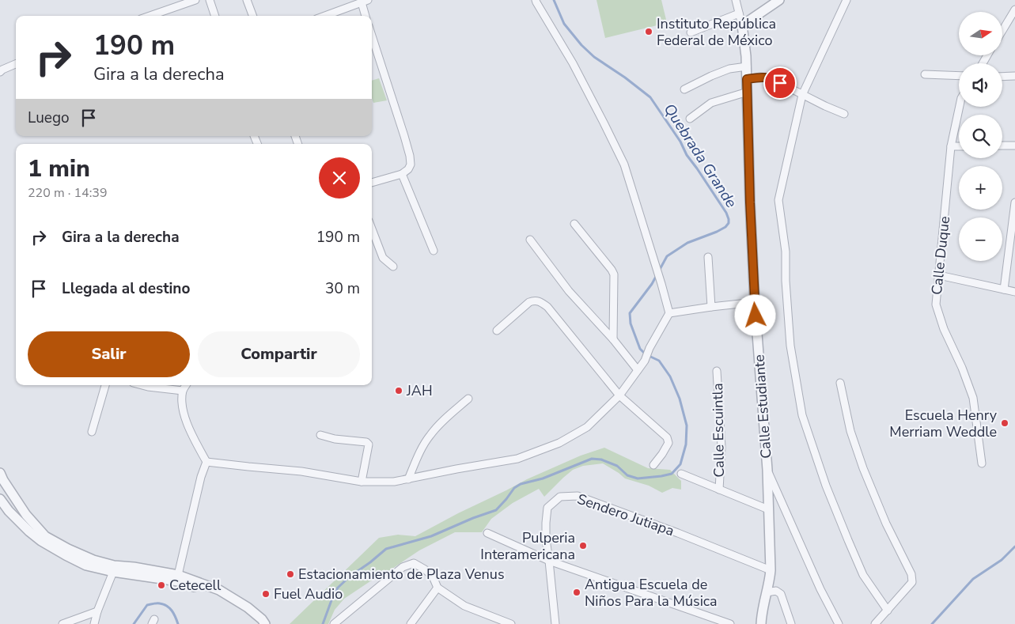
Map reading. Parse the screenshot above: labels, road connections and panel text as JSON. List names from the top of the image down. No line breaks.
{"streets":{"street":["Calle Duque","Calle Estudiante","Calle Escuintla","Sendero Jutiapa"]},"crossings":[["Calle Estudiante","Sendero Jutiapa"]],"water":["Quebrada Grande"],"places":["Instituto República Federal de México","JAH","Escuela Henry Merriam Weddle","Pulperia Interamericana","Estacionamiento de Plaza Venus","Cetecell","Antigua Escuela de Niños Para la Música","Fuel Audio"],"north":"right","page":{"map_buttons":["+","−"],"turn":["190 m","Gira a la derecha"],"then":"Luego","heading":["1 min","220 m · 14:39"],"list":[{"name":"Gira a la derecha","value":"190 m"},{"name":"Llegada al destino","value":"30 m"}],"buttons":["Salir","Compartir"]}}
